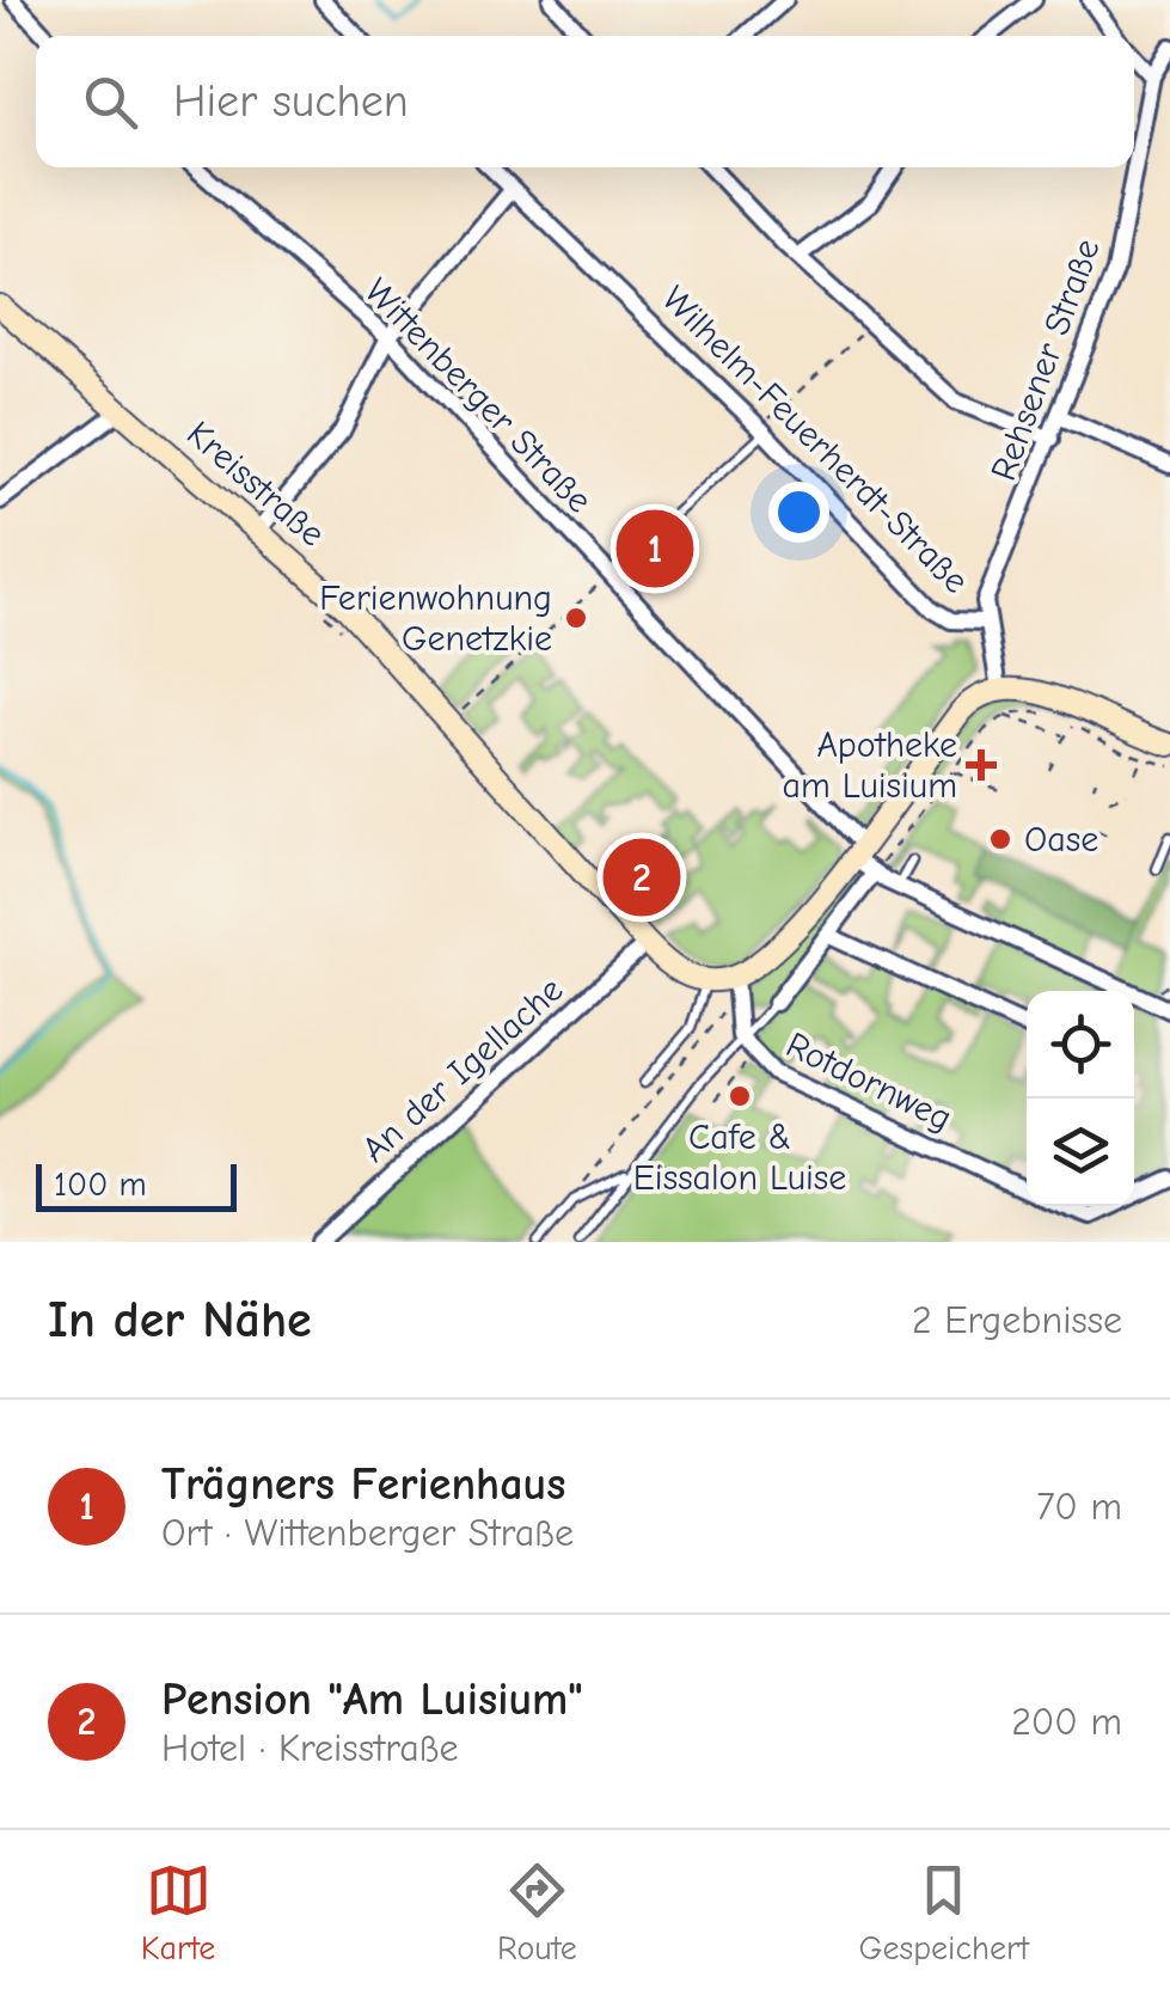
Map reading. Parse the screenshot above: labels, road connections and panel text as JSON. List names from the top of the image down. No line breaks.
{"streets":{"main road":["Kreisstraße"],"street":["Rehsener Straße","Wittenberger Straße","Wilhelm-Feuerherdt-Straße","An der Igellache","Rotdornweg"]},"crossings":[["Rehsener Straße","Wilhelm-Feuerherdt-Straße"],["Kreisstraße","An der Igellache"]],"places":{"other":["Ferienwohnung Genetzkie","Oase","Cafe & Eissalon Luise"],"health":["Apotheke am Luisium"]},"scale_bar":"100 m","page":{"search":"Hier suchen","pins":["1","2"],"scale":"100 m","heading":["In der Nähe","2 Ergebnisse"],"list":[{"mark":"1","name":"Trägners Ferienhaus","note":"Ort · Wittenberger Straße","value":"70 m"},{"mark":"2","name":"Pension \"Am Luisium\"","note":"Hotel · Kreisstraße","value":"200 m"}],"nav":["Karte","Route","Gespeichert"]}}
